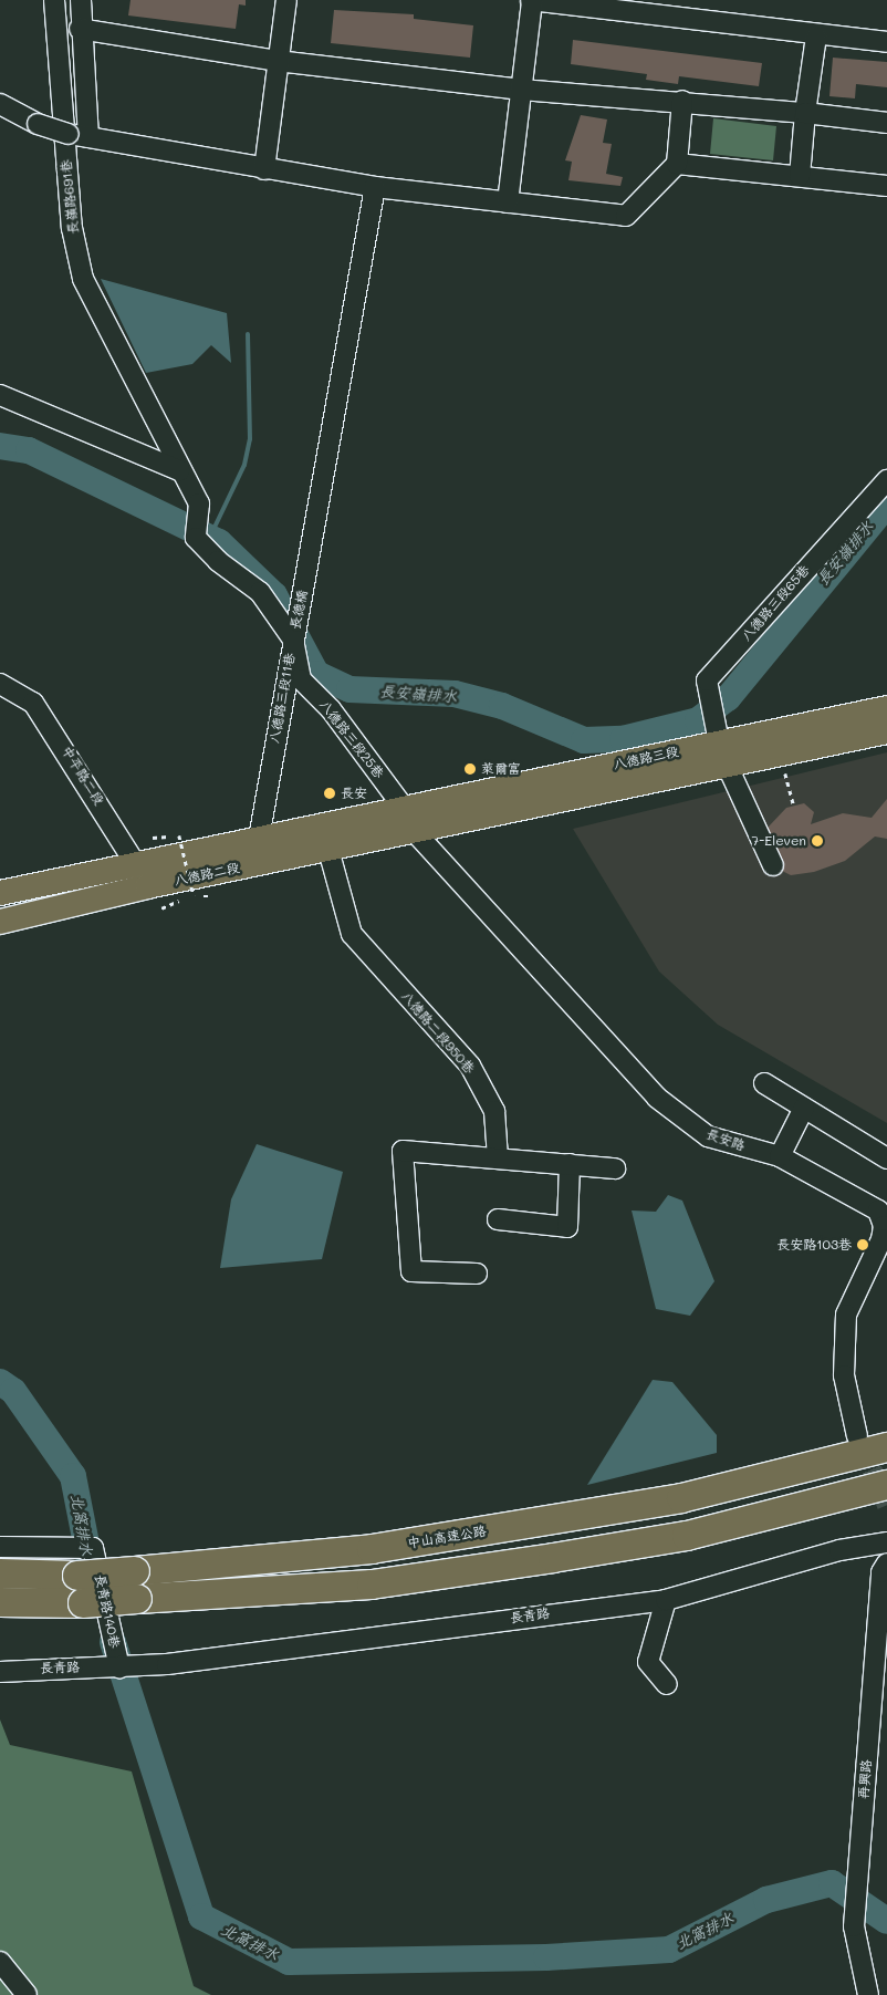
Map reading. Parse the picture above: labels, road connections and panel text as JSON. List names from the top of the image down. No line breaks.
{"streets":{"highway":["中山高速公路"],"main road":["八德路三段","八德路二段"],"street":["長嶺路691巷","八德路三段65巷","長德橋","八德路三段11巷","八德路三段25巷","中平路二段","八德路二段950巷","長安路","長青路140巷","長青路","再興路"]},"crossings":[["長嶺路691巷","八德路三段11巷"],["八德路三段65巷","八德路三段"],["長德橋","八德路三段11巷"],["長德橋","八德路三段25巷"],["八德路三段11巷","八德路三段25巷"],["八德路三段11巷","八德路二段"],["八德路三段25巷","八德路三段"],["八德路三段25巷","八德路二段"],["八德路三段25巷","長安路"],["八德路三段","八德路二段"],["八德路三段","長安路"],["中平路二段","八德路二段"],["八德路二段","八德路二段950巷"],["八德路二段","長安路"],["長青路140巷","長青路"]],"water":["長安嶺排水","北窩排水"],"places":["萊爾富","長安","7-Eleven","長安路103巷"]}
